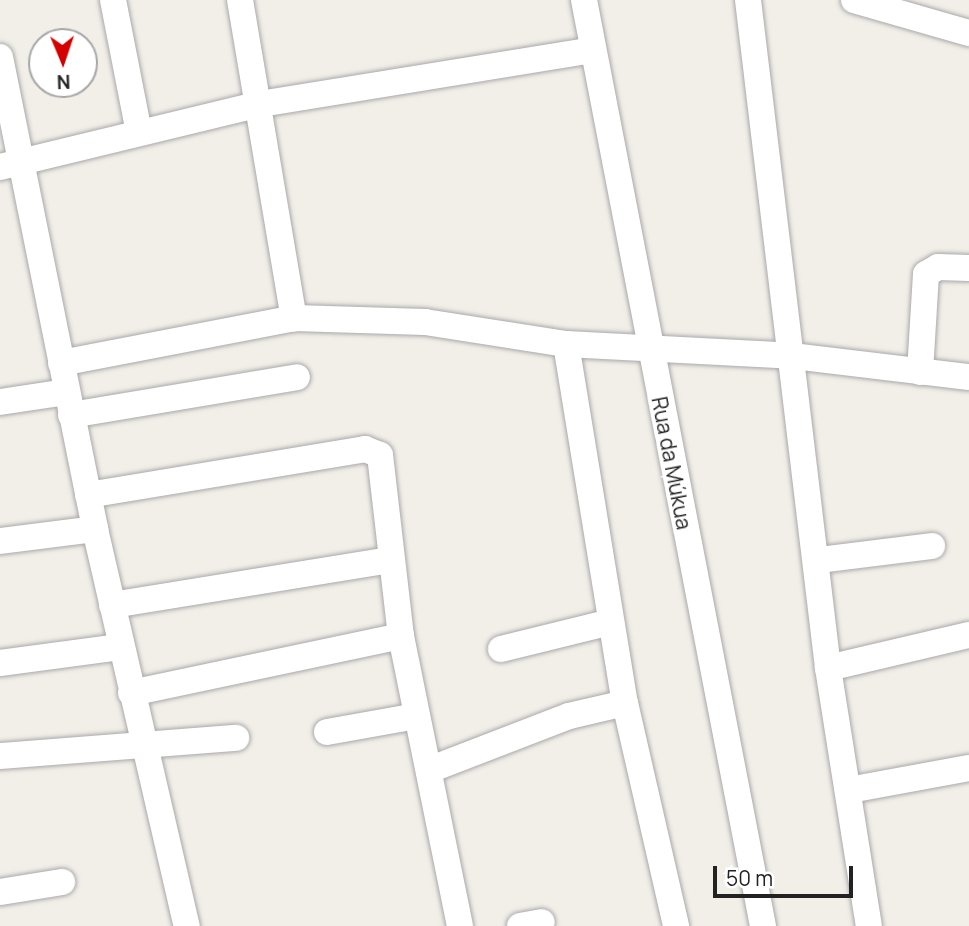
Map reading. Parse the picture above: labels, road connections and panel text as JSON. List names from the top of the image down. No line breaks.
{"streets":{"street":["Rua da Múkua"]},"scale_bar":"50 m","north":"bottom"}
